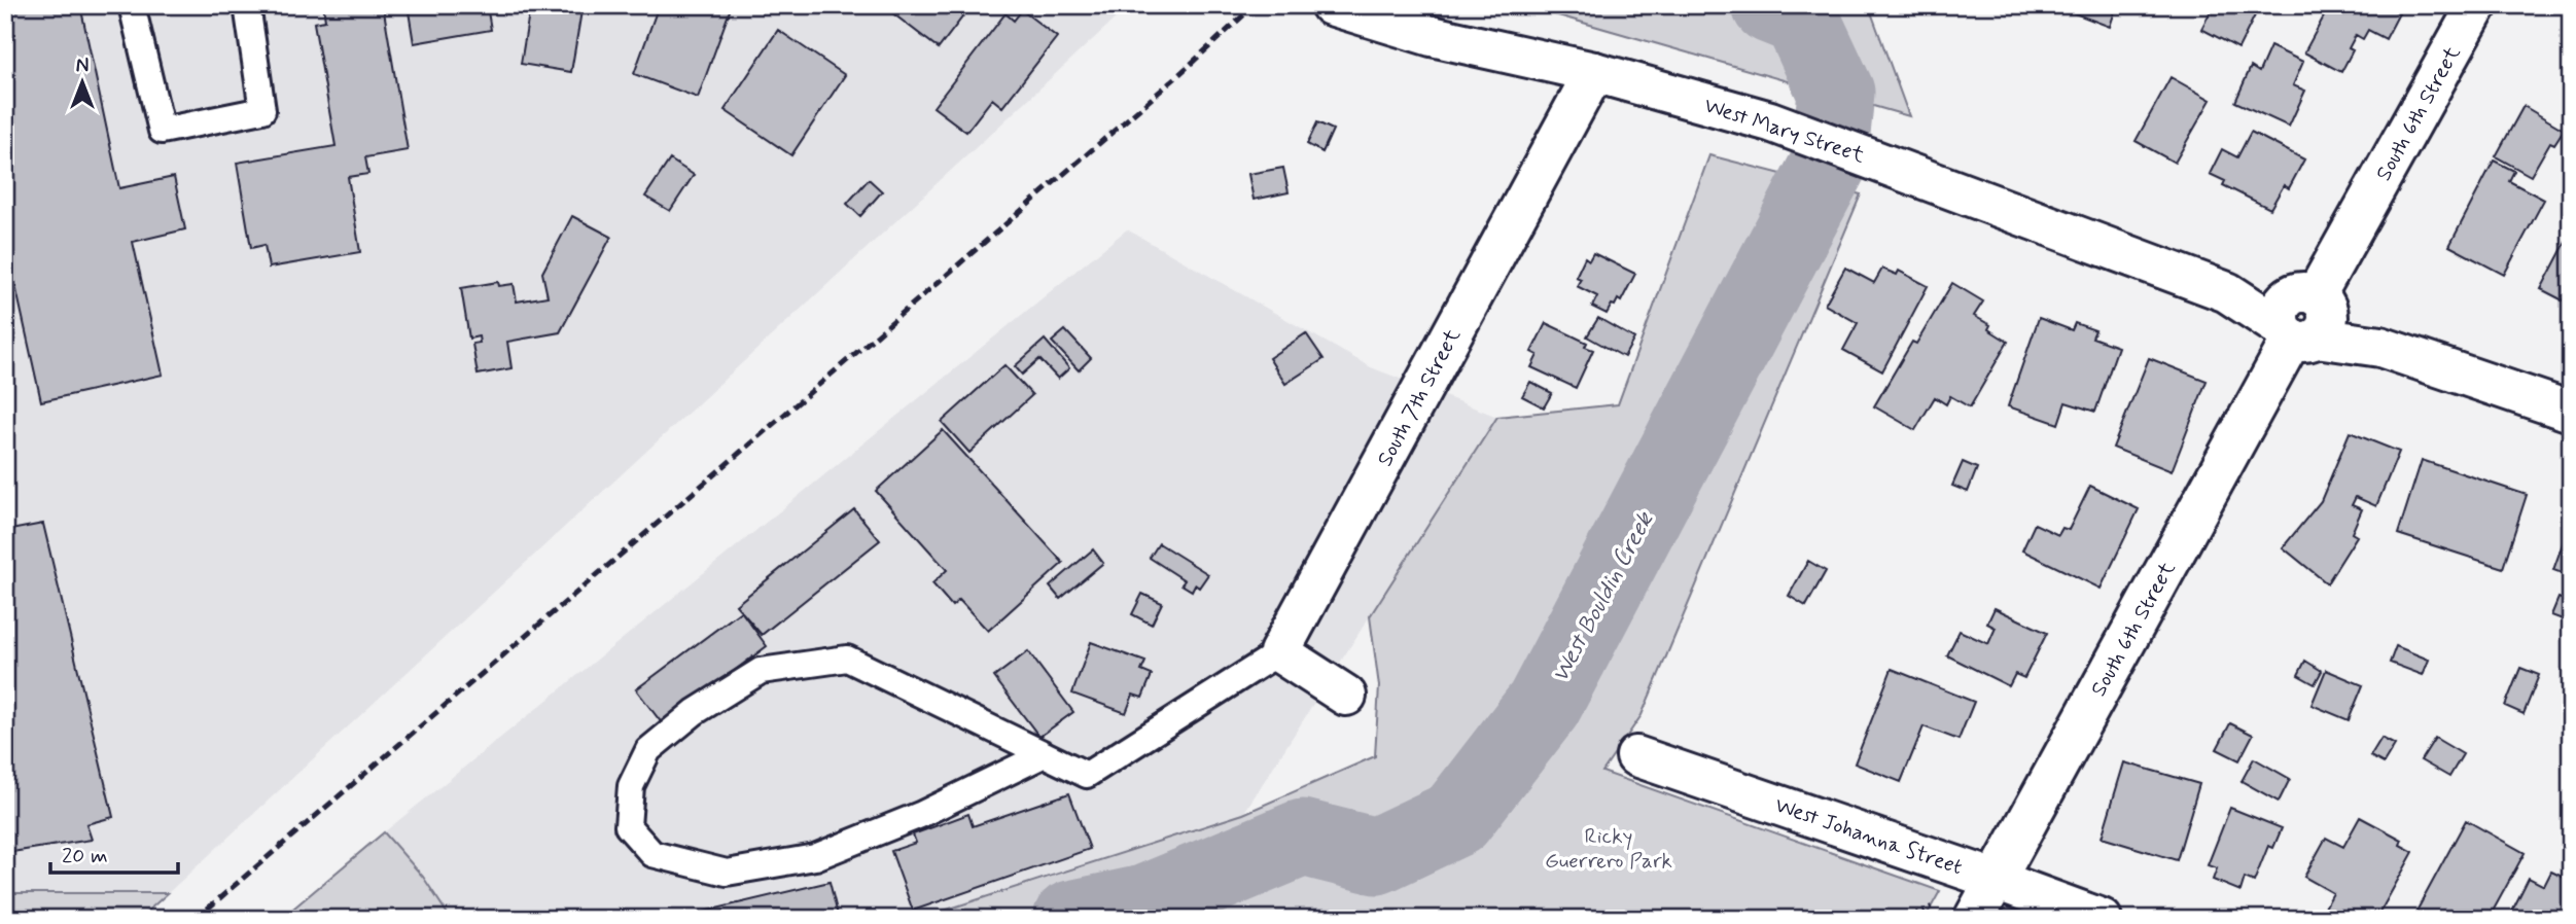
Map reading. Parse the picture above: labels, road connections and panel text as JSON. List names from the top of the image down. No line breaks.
{"streets":{"street":["South 6th Street","West Mary Street","South 7th Street","West Johanna Street"]},"crossings":[["South 6th Street","West Mary Street"],["South 6th Street","West Johanna Street"],["West Mary Street","South 7th Street"]],"water":["West Bouldin Creek"],"parks":["Ricky Guerrero Park"],"scale_bar":"20 m","north":"top"}
